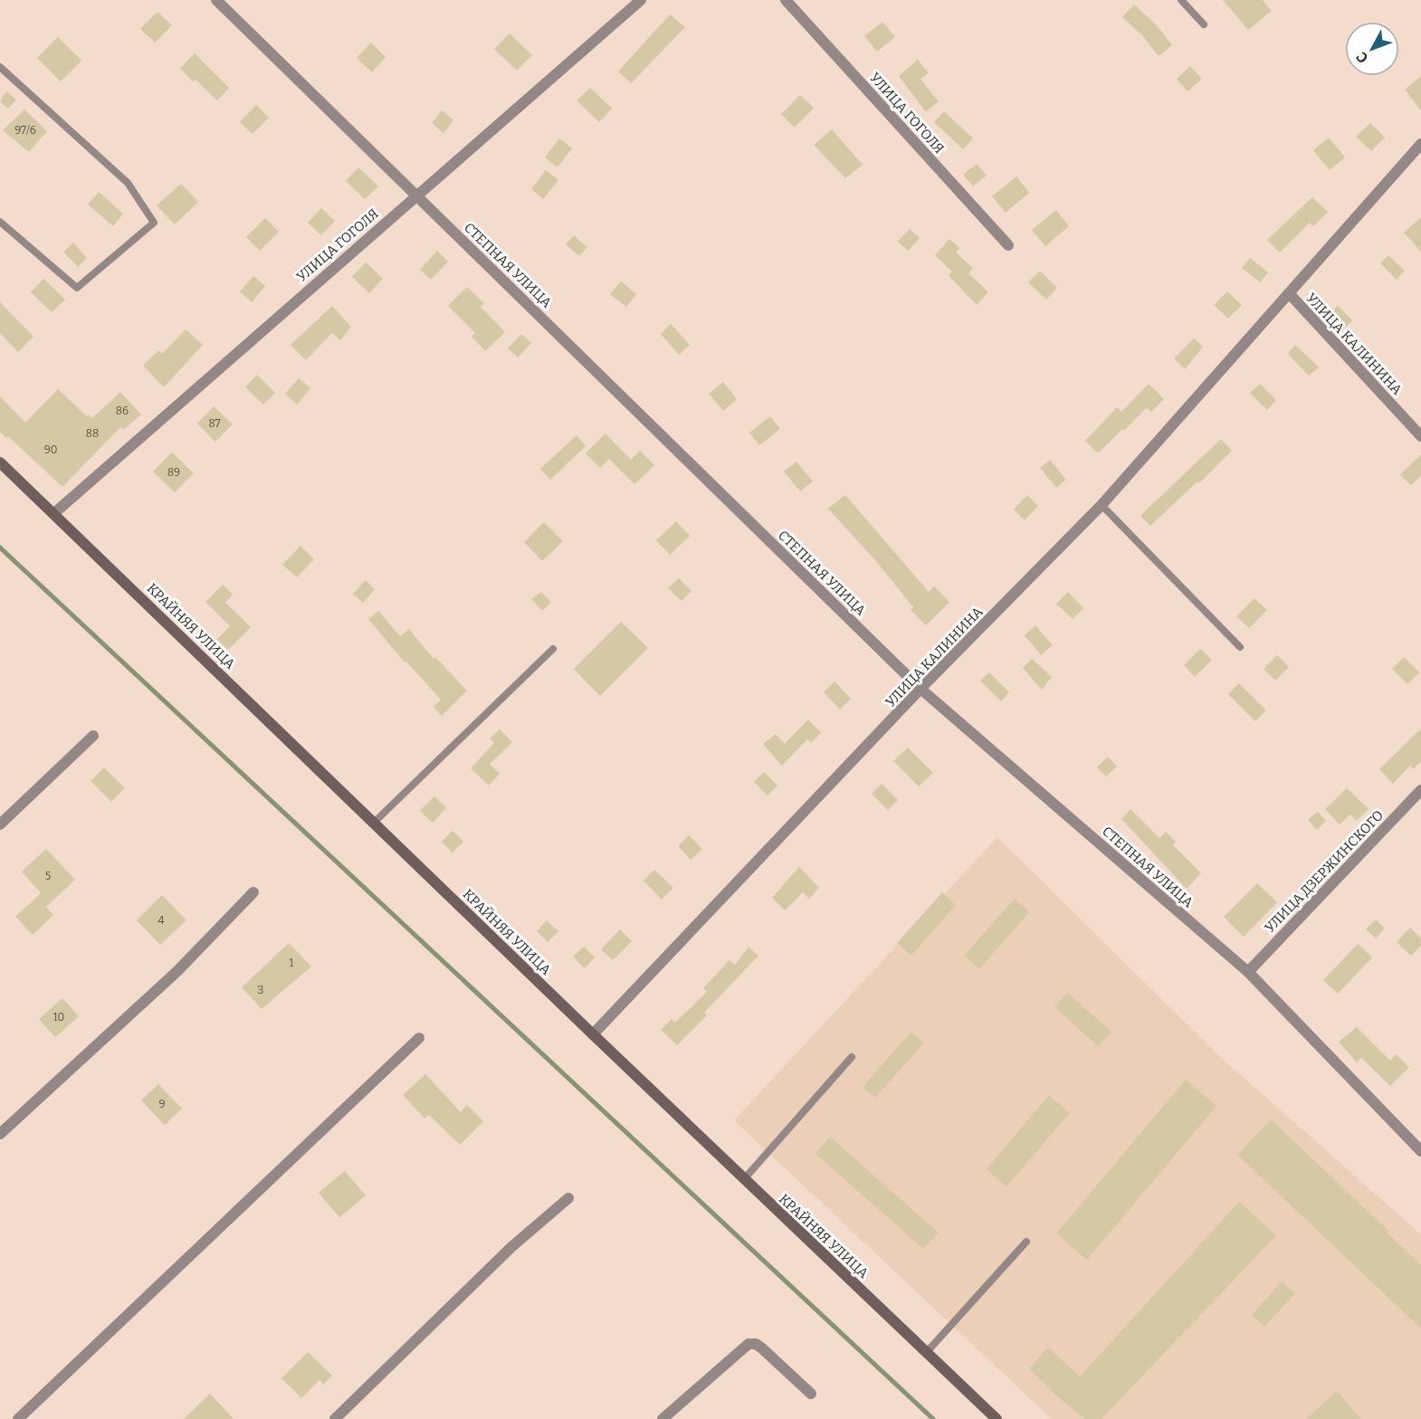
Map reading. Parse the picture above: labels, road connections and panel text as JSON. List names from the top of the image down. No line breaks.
{"streets":{"main road":["КРАЙНЯЯ УЛИЦА"],"street":["УЛИЦА ГОГОЛЯ","СТЕПНАЯ УЛИЦА","УЛИЦА КАЛИНИНА","УЛИЦА ДЗЕРЖИНСКОГО"]},"crossings":[["УЛИЦА ГОГОЛЯ","СТЕПНАЯ УЛИЦА"],["УЛИЦА ГОГОЛЯ","КРАЙНЯЯ УЛИЦА"],["СТЕПНАЯ УЛИЦА","УЛИЦА КАЛИНИНА"],["СТЕПНАЯ УЛИЦА","УЛИЦА ДЗЕРЖИНСКОГО"],["УЛИЦА КАЛИНИНА","КРАЙНЯЯ УЛИЦА"]],"house_numbers":["97/6","86","87","88","90","89","5","4","1","3","10","9"],"north":"bottom left"}
